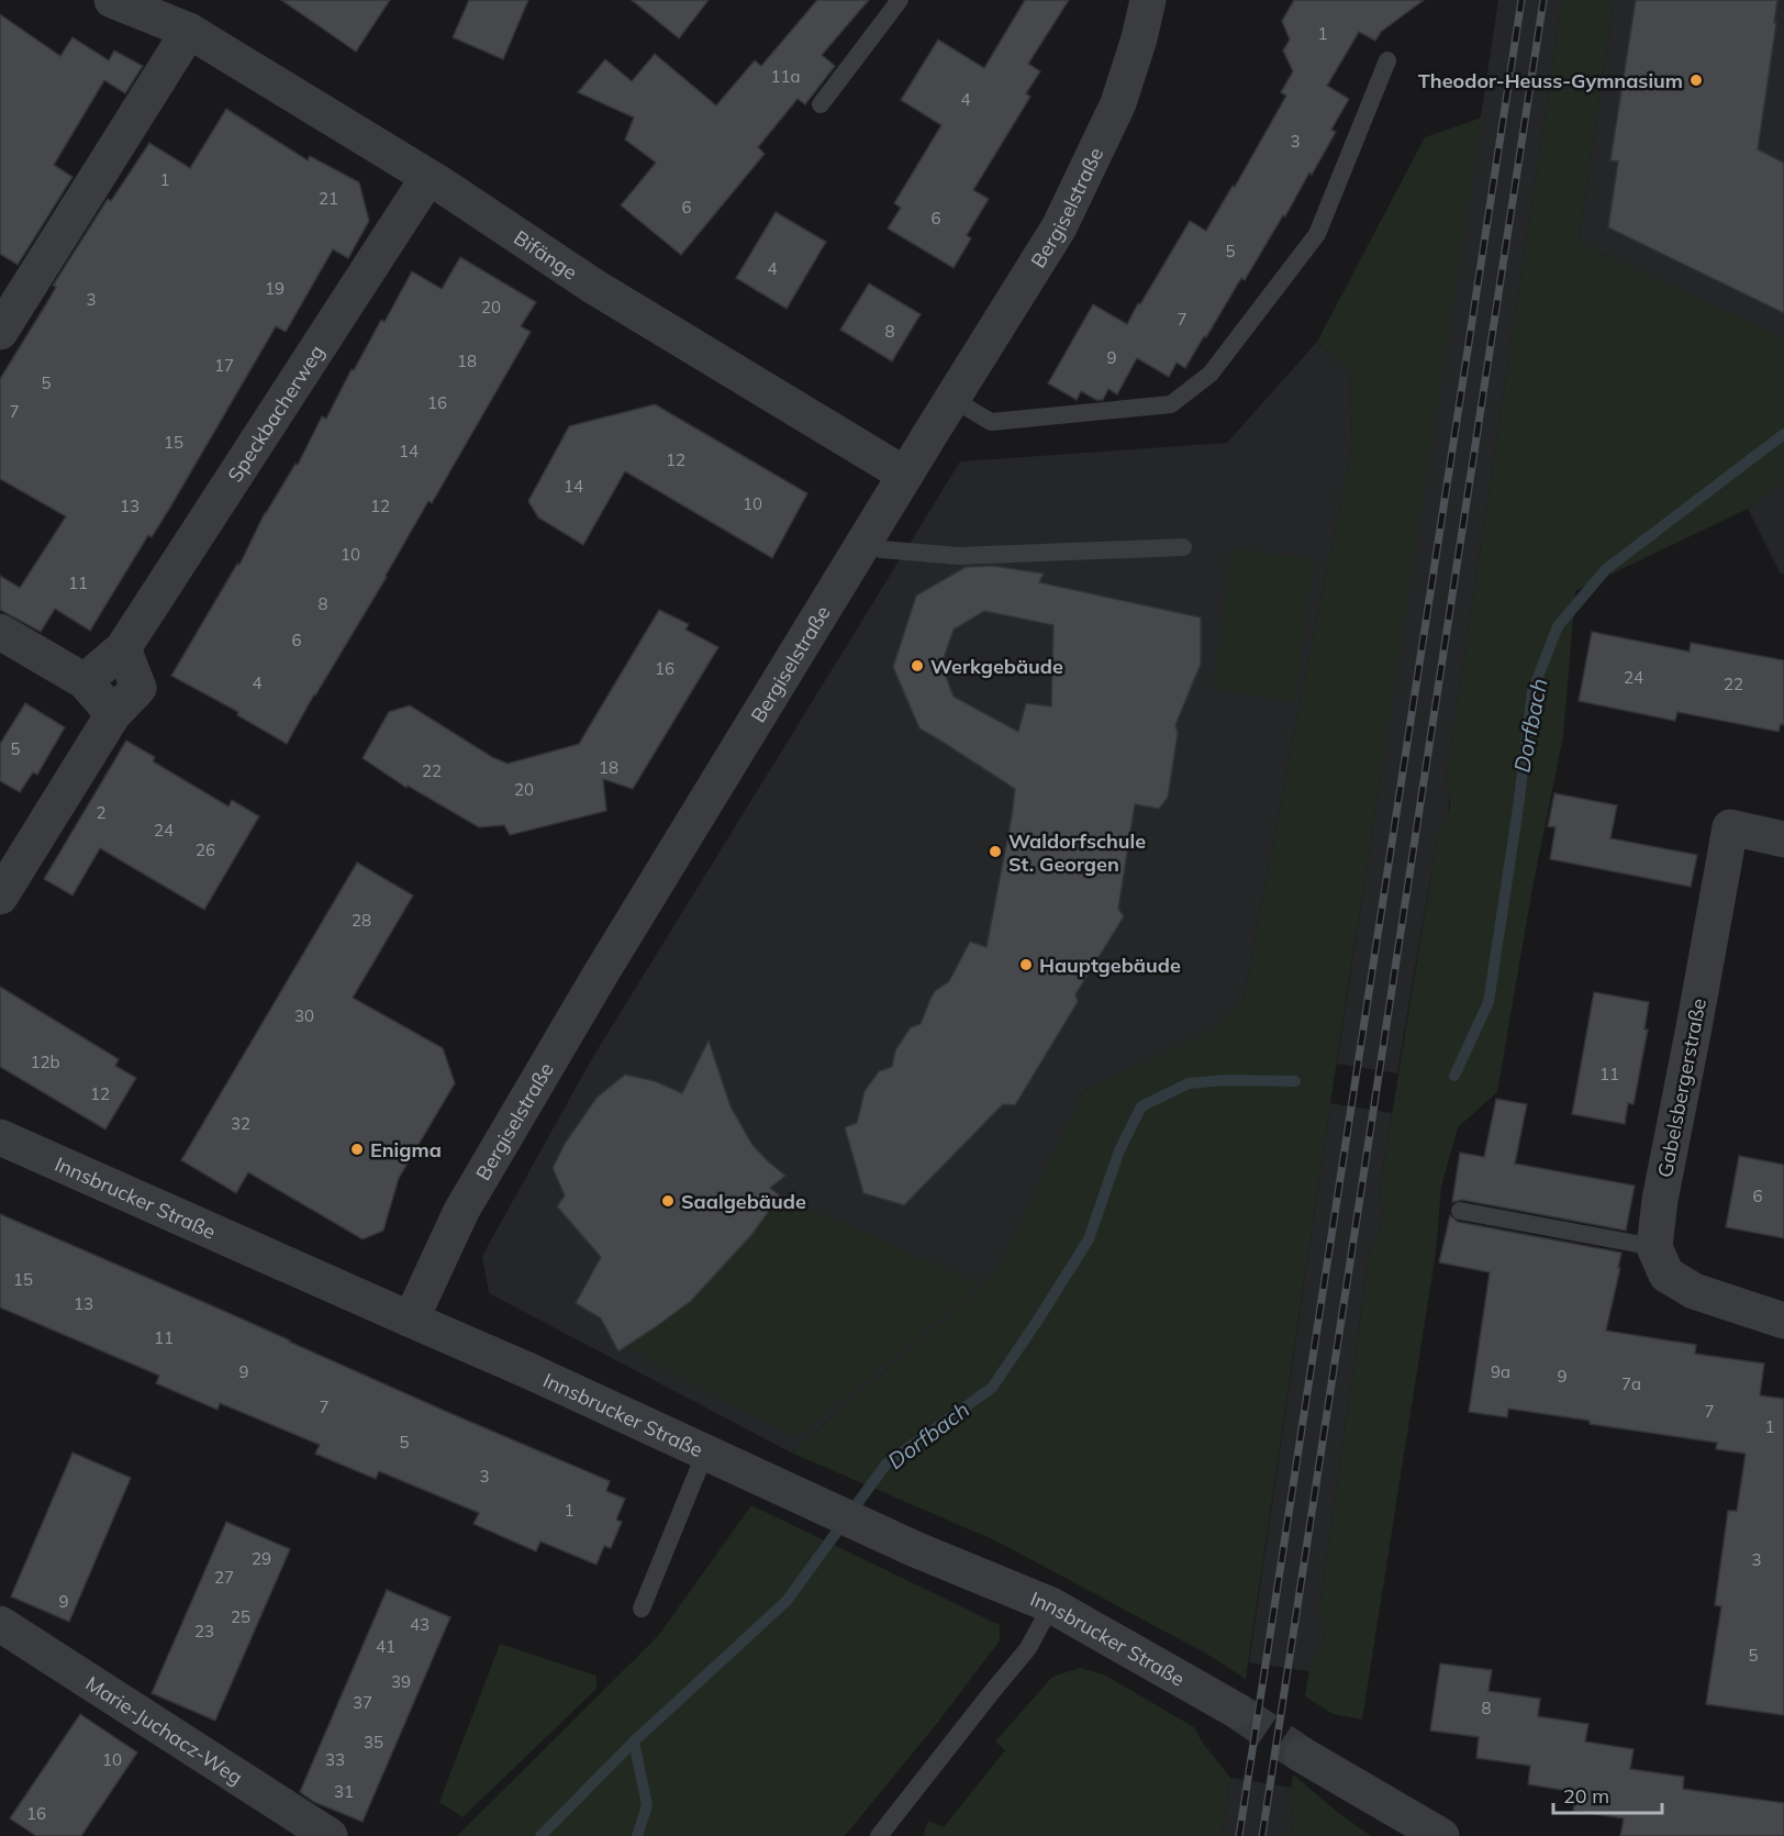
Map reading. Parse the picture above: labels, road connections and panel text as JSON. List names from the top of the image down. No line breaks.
{"streets":{"street":["Bergiselstraße","Bifänge","Speckbacherweg","Gabelsbergerstraße","Innsbrucker Straße","Marie-Juchacz-Weg"]},"crossings":[["Bergiselstraße","Bifänge"],["Bergiselstraße","Innsbrucker Straße"],["Bifänge","Speckbacherweg"]],"water":["Dorfbach"],"places":["Theodor-Heuss-Gymnasium","Werkgebäude","Waldorfschule St. Georgen","Hauptgebäude","Enigma","Saalgebäude"],"house_numbers":["1","11a","4","3","1","21","6","6","5","4","19","3","20","7","8","9","18","17","5","16","7","15","14","12","14","10","13","12","10","11","8","6","16","24","4","22","5","18","22","20","2","24","26","28","30","12b","11","12","32","6","15","13","11","9","9a","9","7a","7","7","1","5","3","1","29","3","27","9","25","43","23","41","5","39","37","8","35","10","33","31","16"],"scale_bar":"20 m"}
